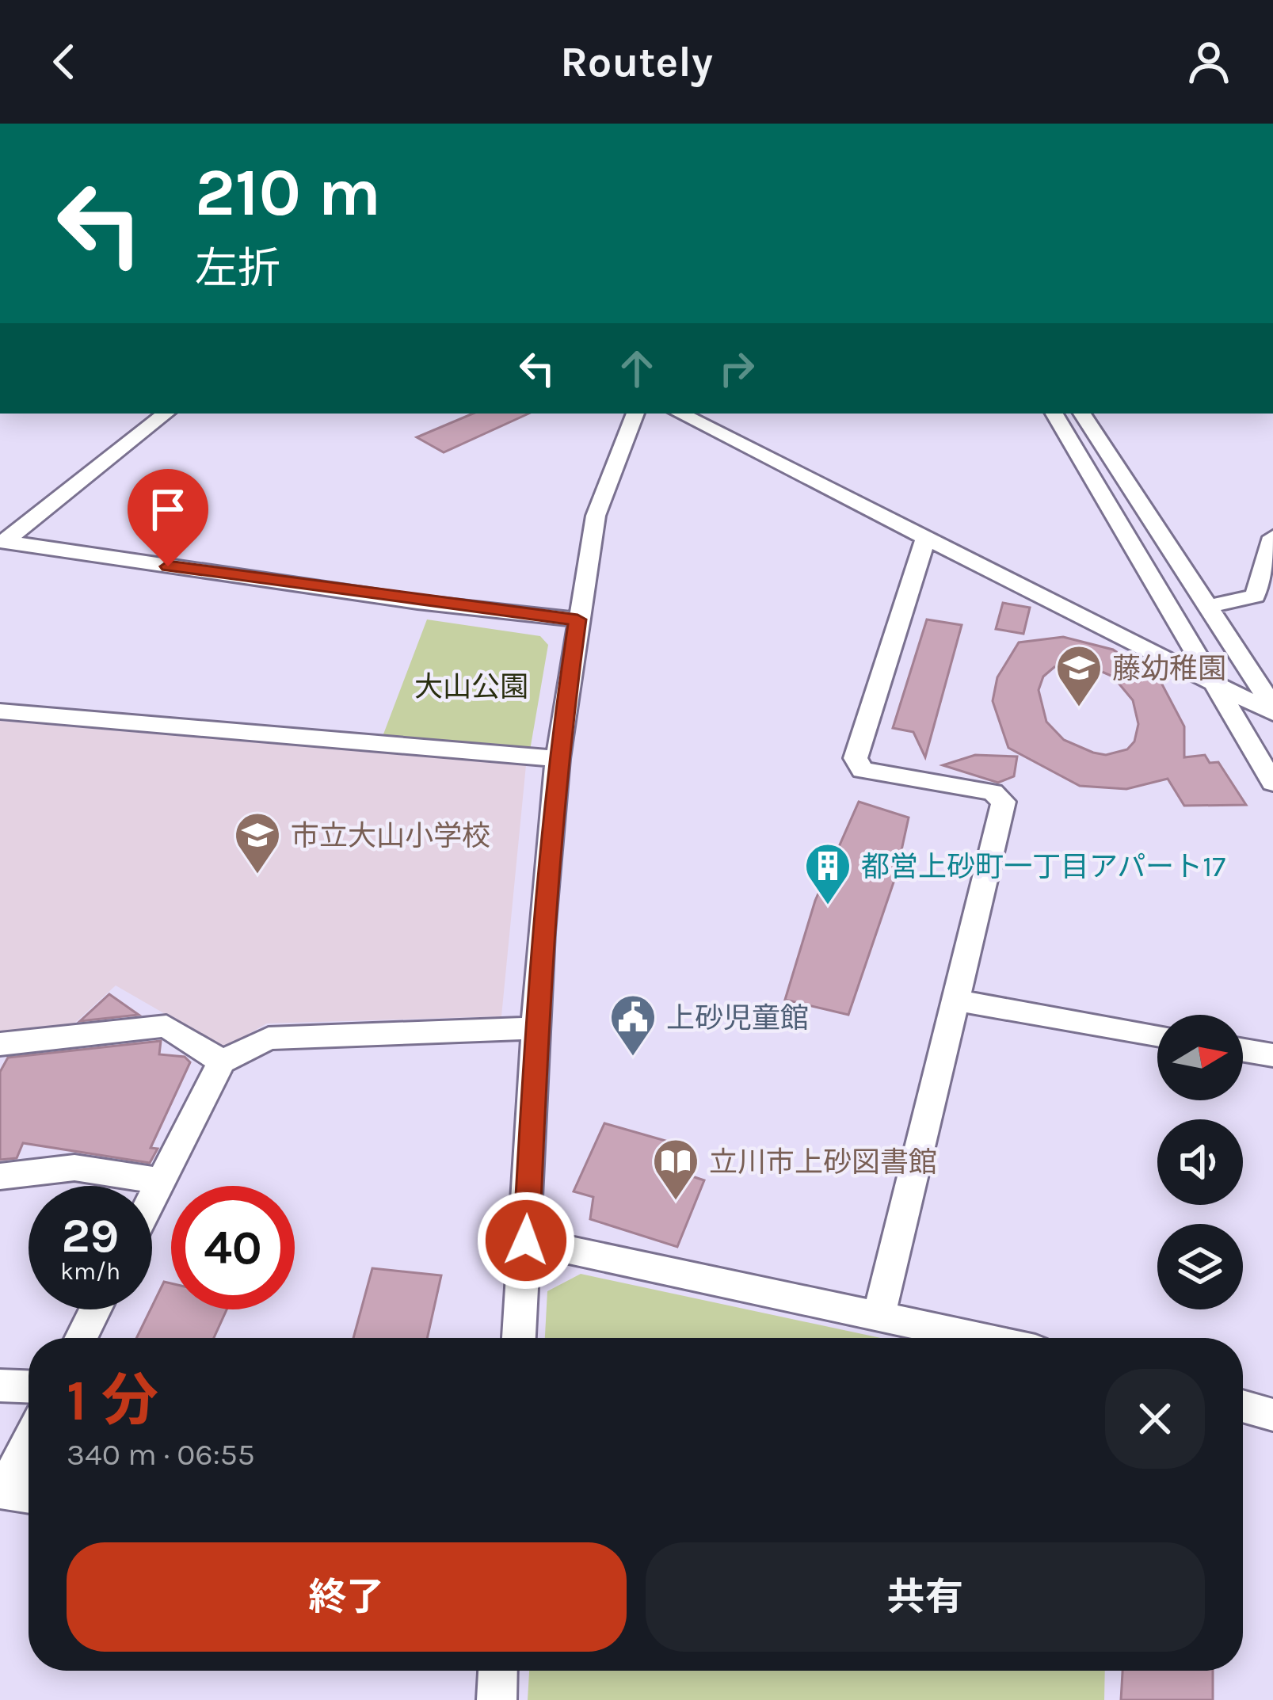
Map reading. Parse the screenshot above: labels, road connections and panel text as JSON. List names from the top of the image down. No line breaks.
{"parks":["大山公園"],"places":{"school or university":["藤幼稚園","市立大山小学校"],"building":["都営上砂町一丁目アパート17"],"public building":["上砂児童館"],"library":["立川市上砂図書館"]},"north":"right","page":{"header":"Routely","turn":["210 m","左折"],"speed":"29 km/h","limit":"40","heading":["1 分","340 m · 06:55"],"buttons":["終了","共有"]}}
